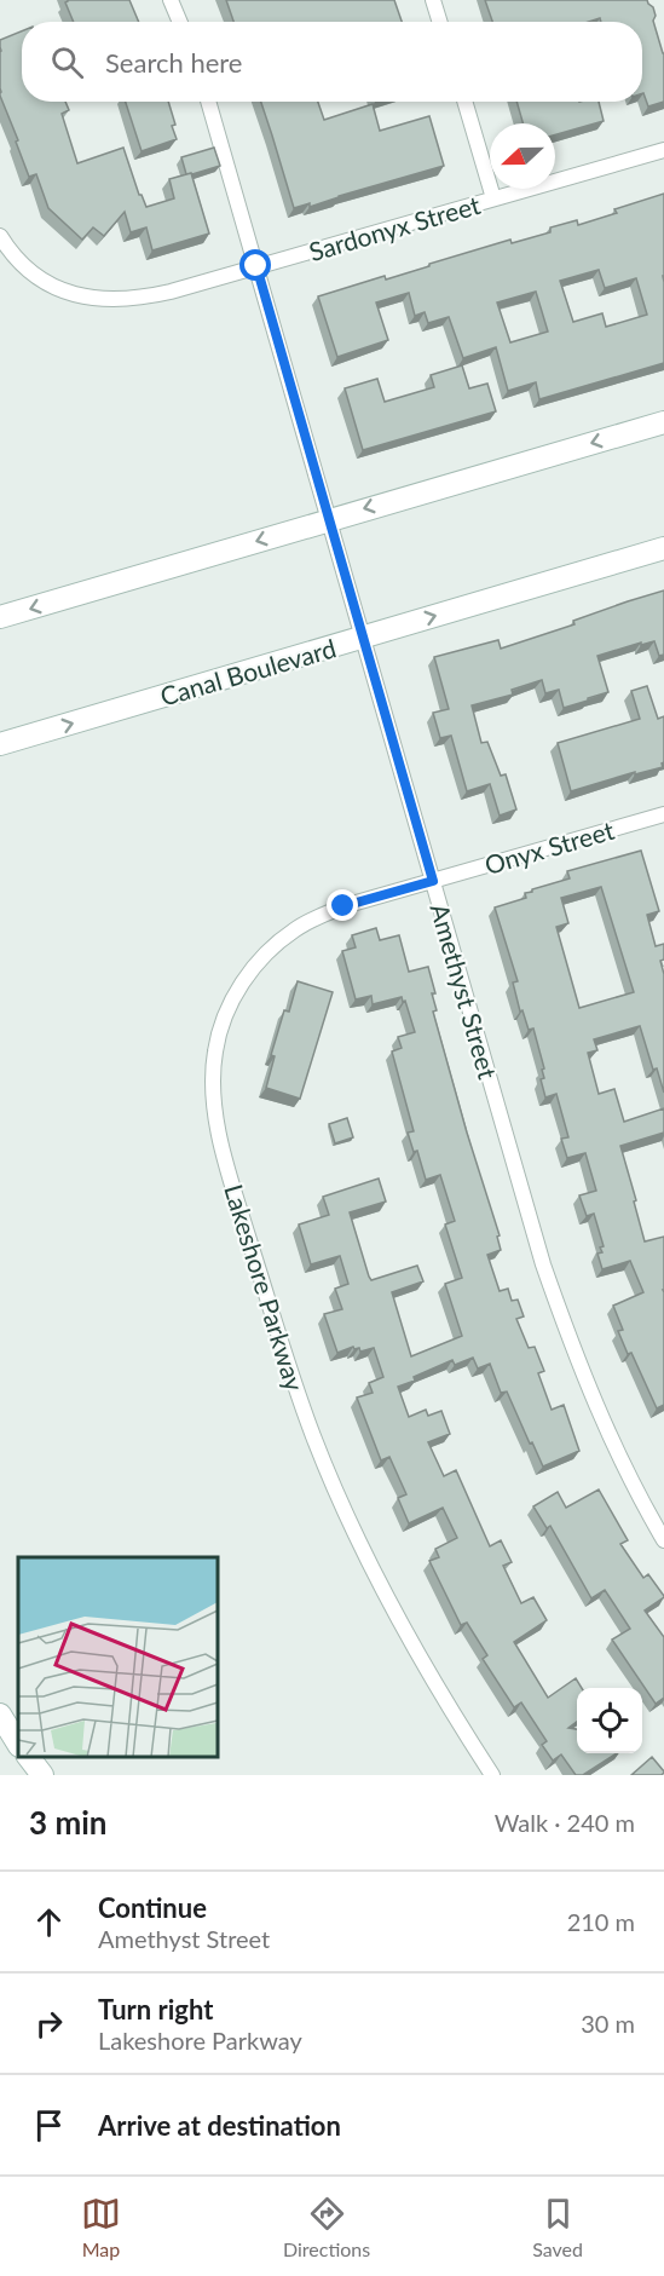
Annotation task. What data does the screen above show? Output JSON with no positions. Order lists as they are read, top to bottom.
{
  "streets": {
    "street": [
      "Sardonyx Street",
      "Canal Boulevard",
      "Onyx Street",
      "Amethyst Street",
      "Lakeshore Parkway"
    ]
  },
  "crossings": [
    ["Sardonyx Street", "Amethyst Street"],
    ["Canal Boulevard", "Amethyst Street"],
    ["Onyx Street", "Amethyst Street"],
    ["Onyx Street", "Lakeshore Parkway"],
    ["Amethyst Street", "Lakeshore Parkway"]
  ],
  "north": "left",
  "page": {
    "search": "Search here",
    "heading": ["3 min", "Walk · 240 m"],
    "list": [
      ["Continue", "Amethyst Street", "210 m"],
      ["Turn right", "Lakeshore Parkway", "30 m"],
      "Arrive at destination"
    ],
    "nav": ["Map", "Directions", "Saved"]
  }
}
